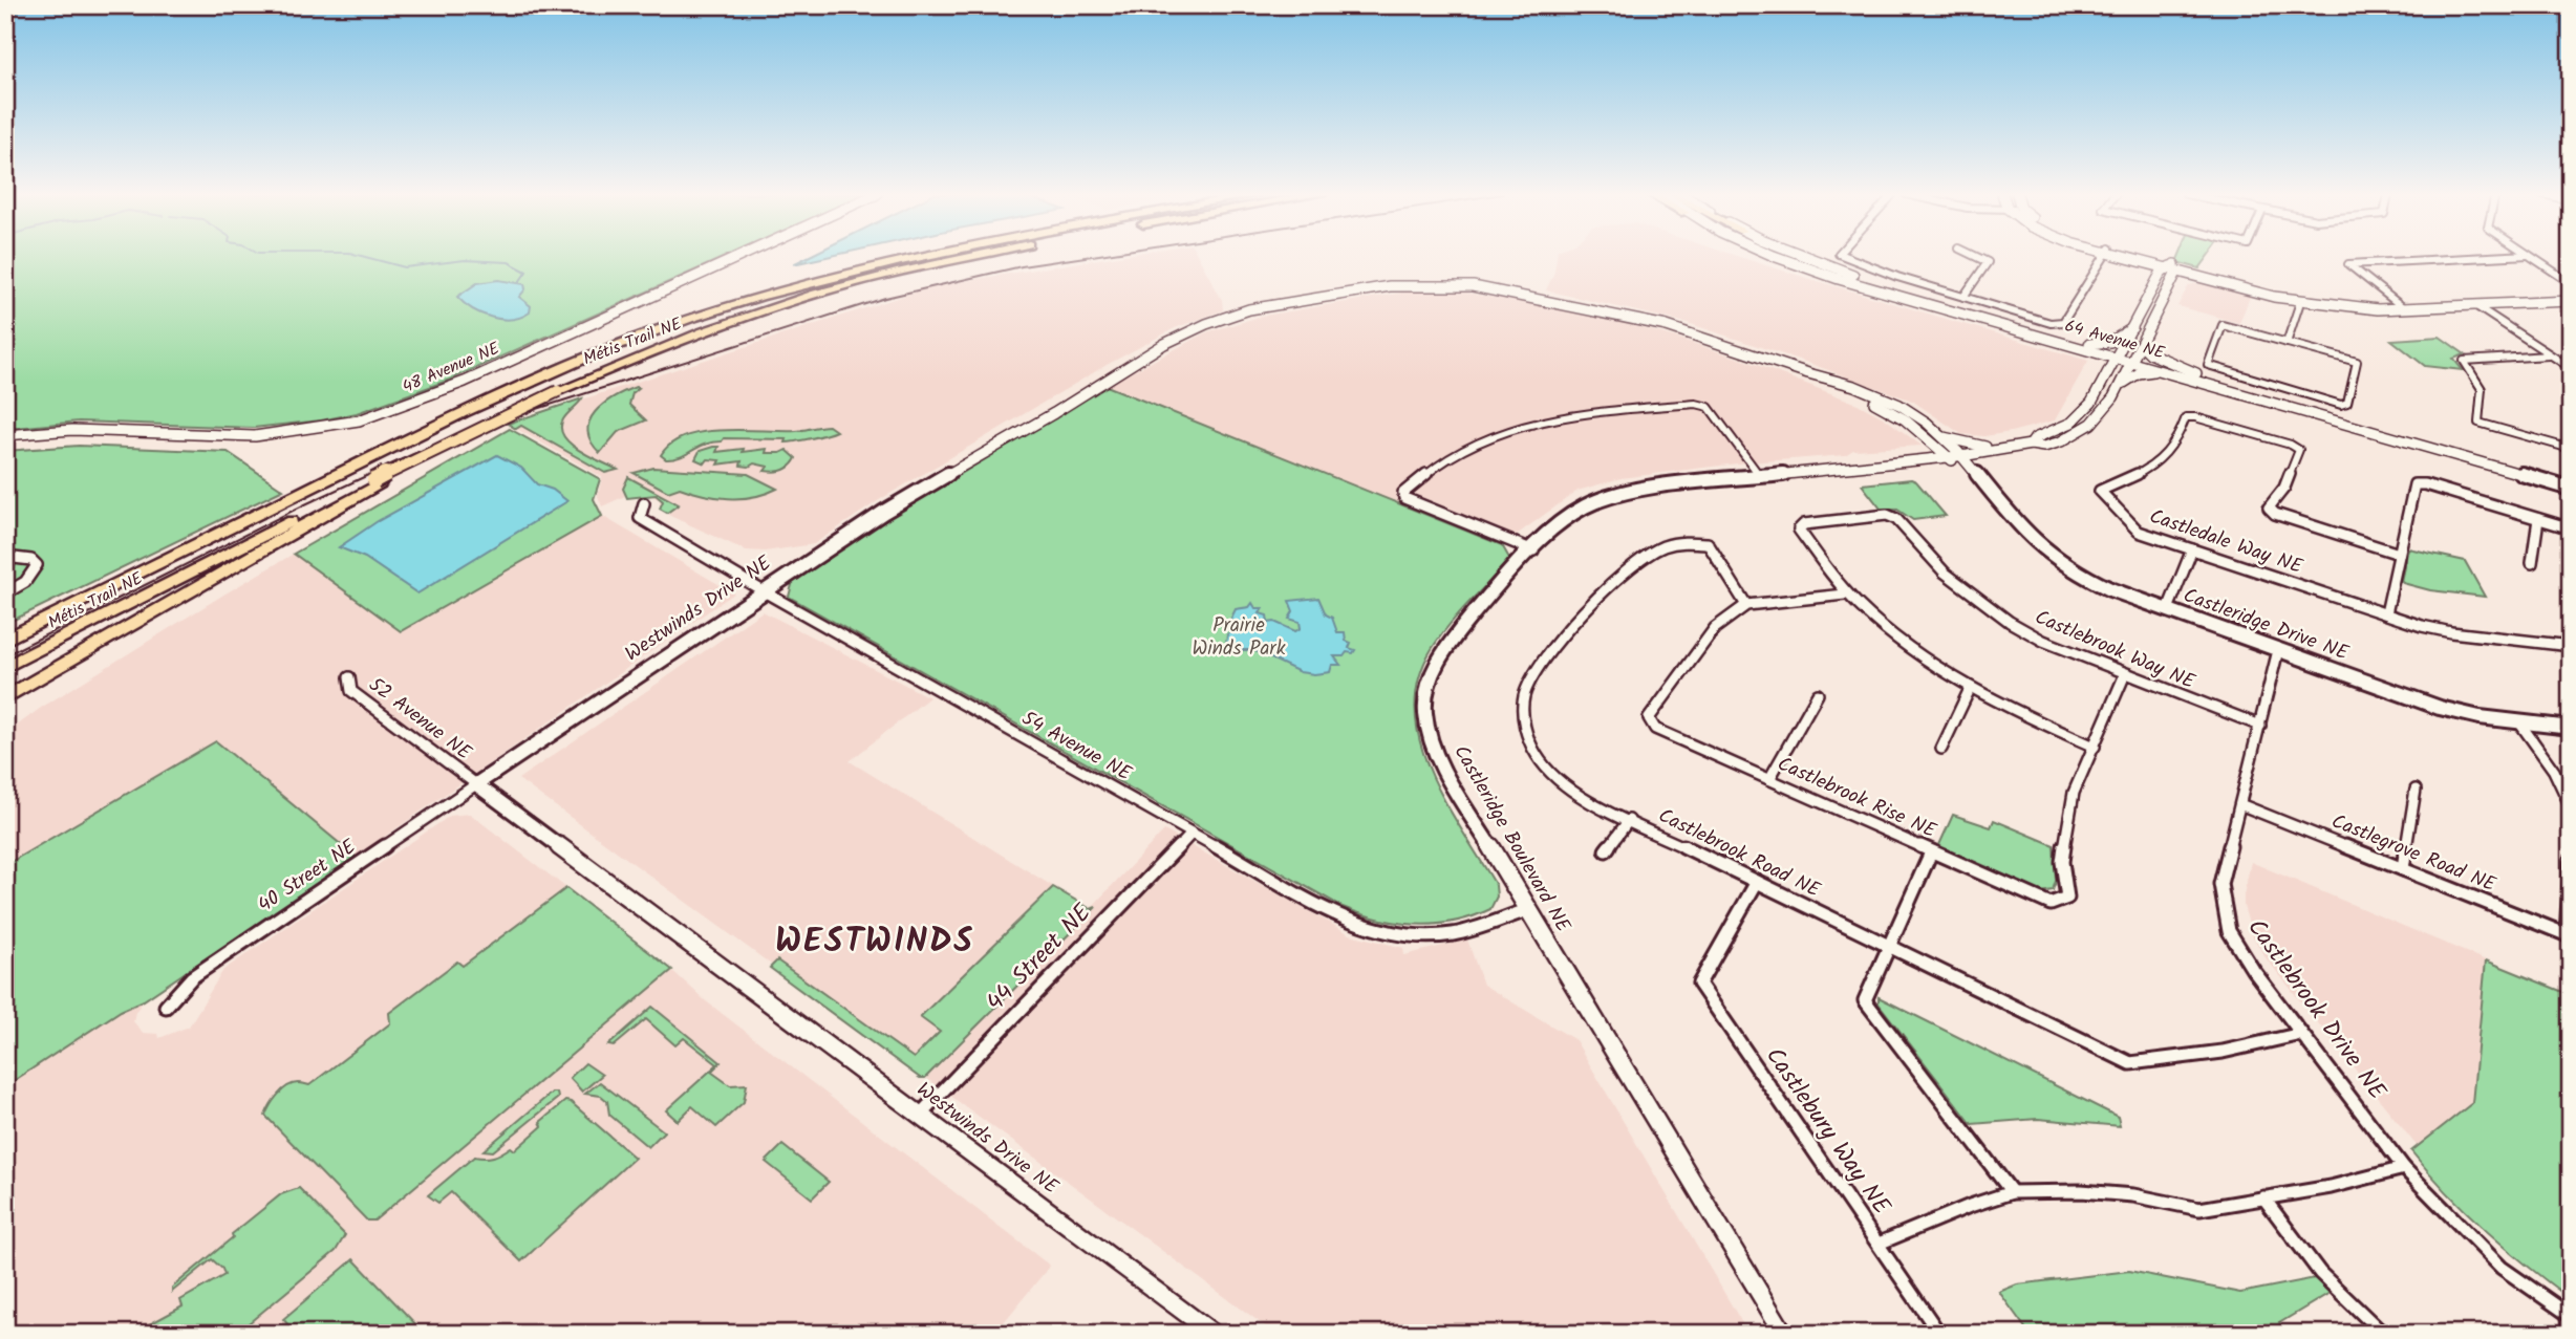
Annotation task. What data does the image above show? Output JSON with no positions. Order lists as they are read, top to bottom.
{
  "streets": {
    "main road": ["Métis Trail NE"],
    "street": [
      "64 Avenue NE",
      "48 Avenue NE",
      "Castledale Way NE",
      "Westwinds Drive NE",
      "Castleridge Drive NE",
      "Castlebrook Way NE",
      "52 Avenue NE",
      "54 Avenue NE",
      "Castlebrook Rise NE",
      "Castleridge Boulevard NE",
      "Castlebrook Road NE",
      "Castlegrove Road NE",
      "40 Street NE",
      "44 Street NE",
      "Castlebrook Drive NE",
      "Castlebury Way NE"
    ]
  },
  "crossings": [
    ["64 Avenue NE", "Castleridge Boulevard NE"],
    ["Westwinds Drive NE", "Castleridge Drive NE"],
    ["Westwinds Drive NE", "52 Avenue NE"],
    ["Westwinds Drive NE", "54 Avenue NE"],
    ["Westwinds Drive NE", "Castleridge Boulevard NE"],
    ["Westwinds Drive NE", "40 Street NE"],
    ["Westwinds Drive NE", "44 Street NE"],
    ["Castleridge Drive NE", "Castleridge Boulevard NE"],
    ["Castleridge Drive NE", "Castlebrook Drive NE"],
    ["Castlebrook Way NE", "Castlebrook Rise NE"],
    ["Castlebrook Way NE", "Castlebrook Drive NE"],
    ["52 Avenue NE", "40 Street NE"],
    ["54 Avenue NE", "Castleridge Boulevard NE"],
    ["54 Avenue NE", "44 Street NE"],
    ["Castlebrook Rise NE", "Castlebrook Road NE"],
    ["Castlebrook Road NE", "Castlebrook Drive NE"],
    ["Castlebrook Road NE", "Castlebury Way NE"],
    ["Castlegrove Road NE", "Castlebrook Drive NE"],
    ["Castlebrook Drive NE", "Castlebury Way NE"]
  ],
  "districts": ["WESTWINDS"],
  "parks": ["Prairie Winds Park"]
}
